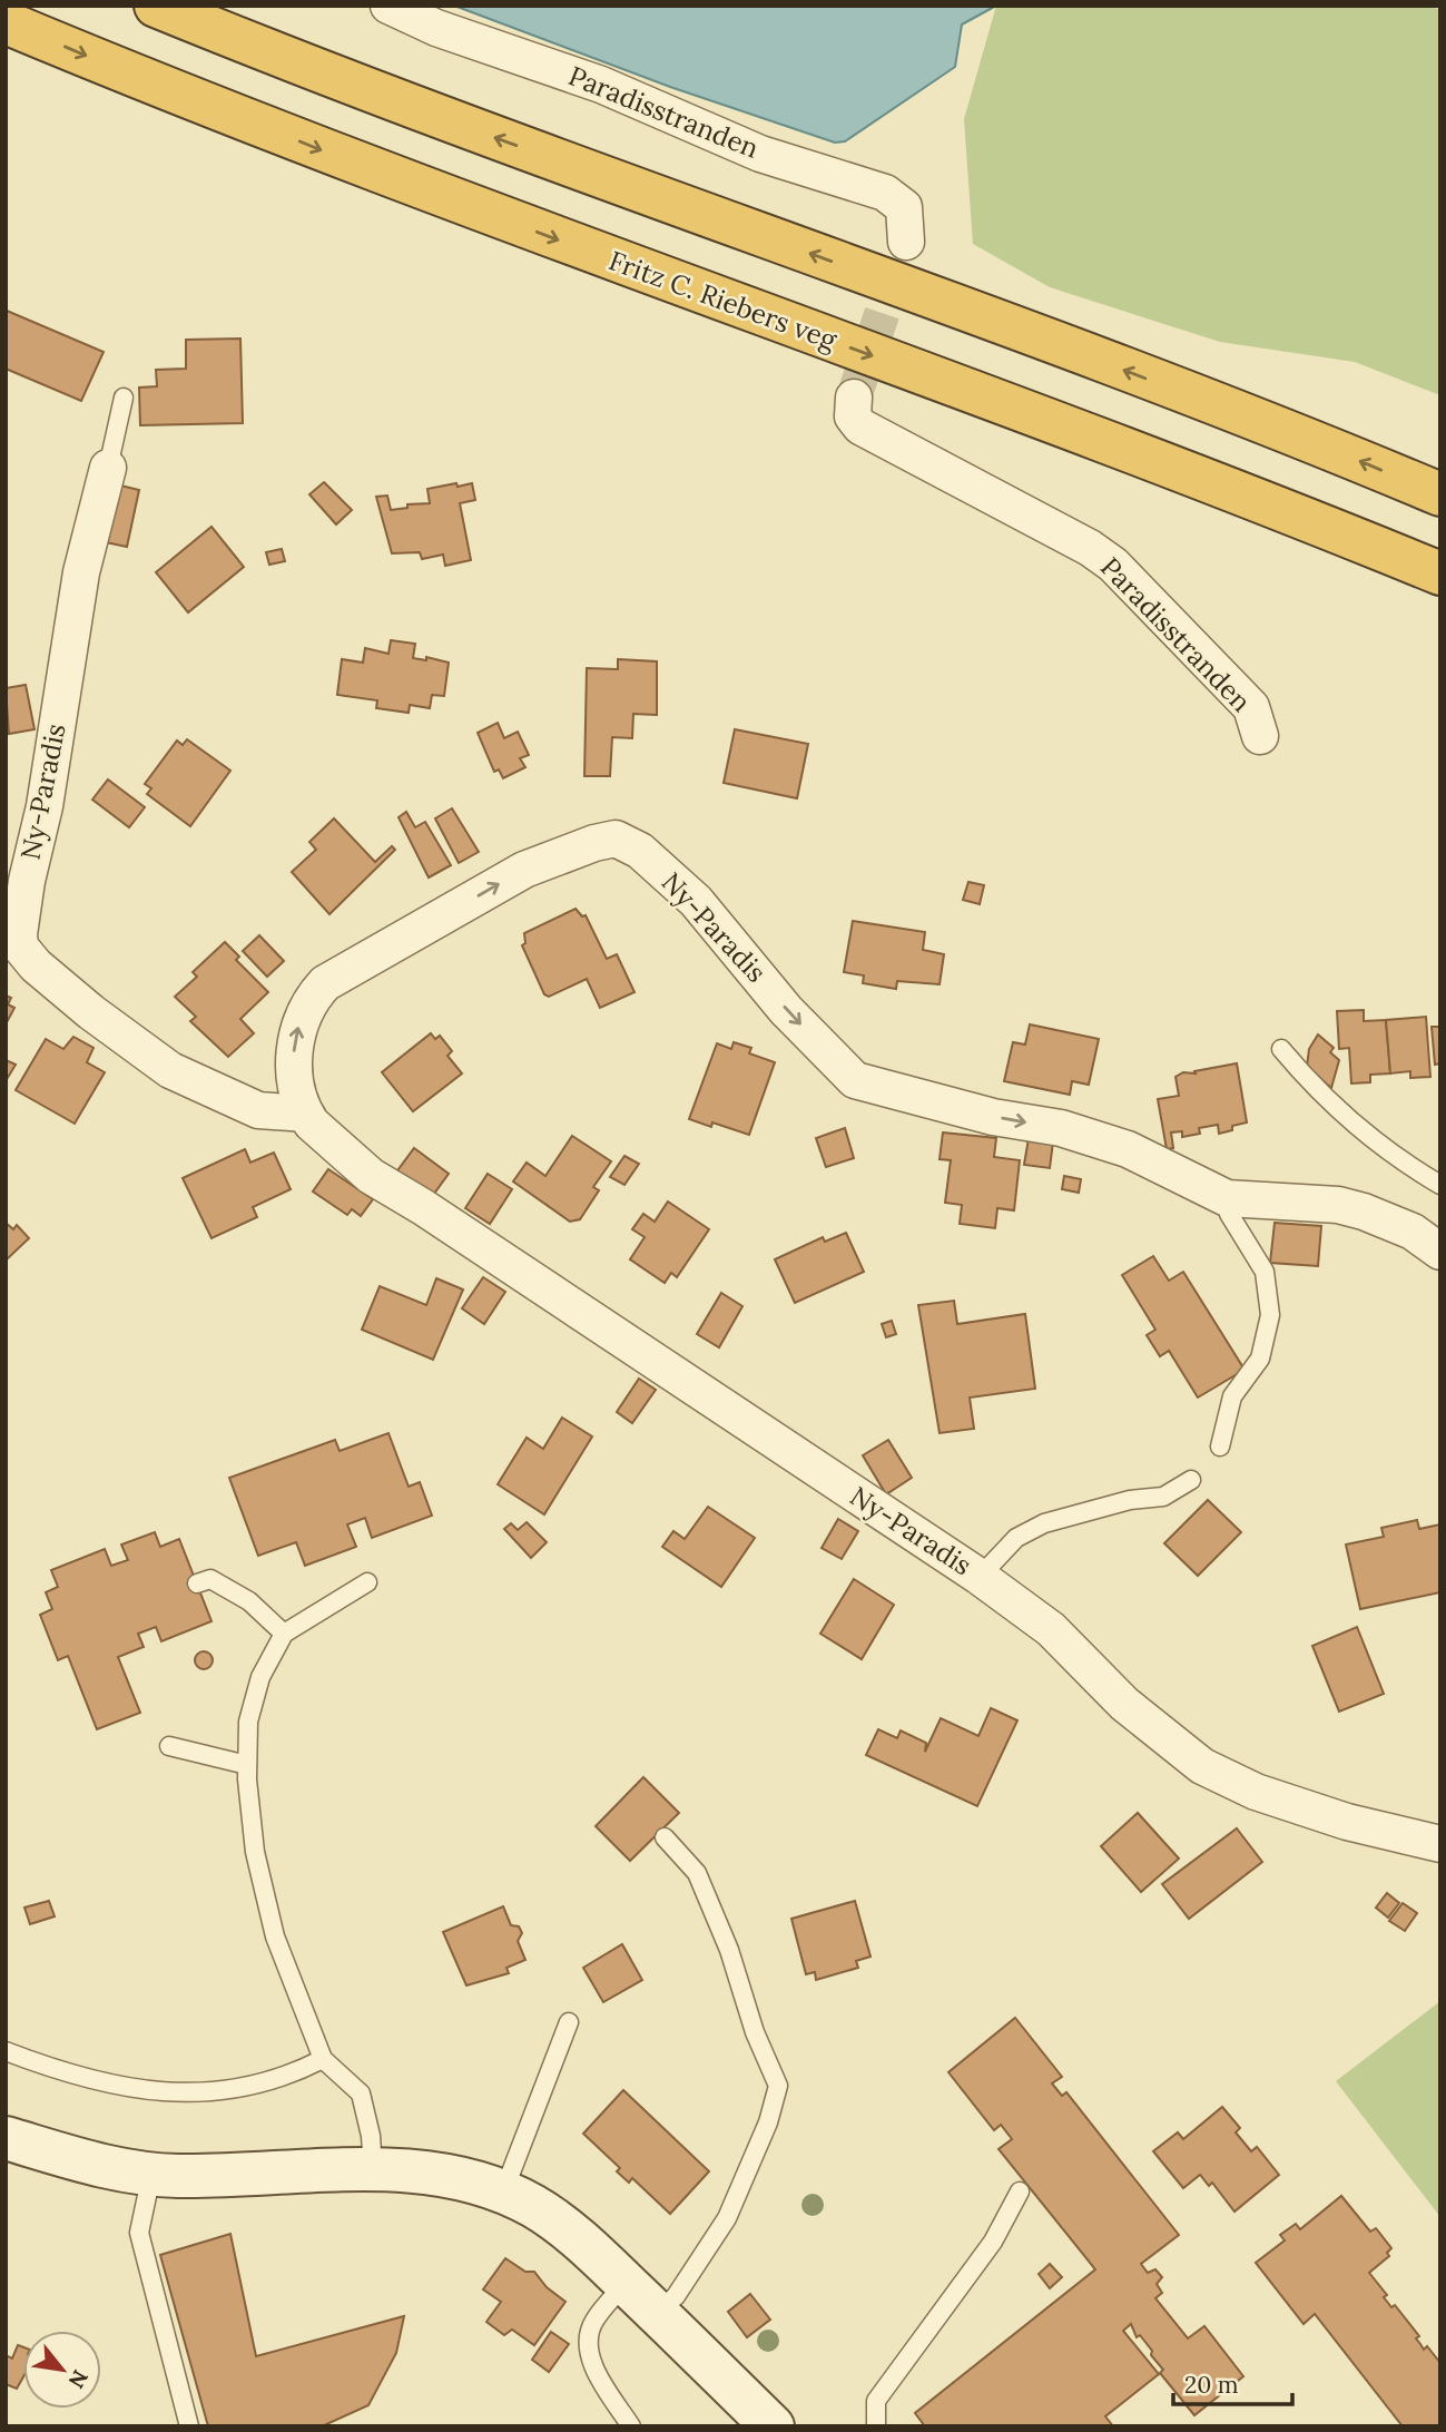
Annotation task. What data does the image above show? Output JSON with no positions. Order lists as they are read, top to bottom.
{
  "streets": {
    "highway": ["Fritz C. Riebers veg"],
    "street": ["Paradisstranden", "Ny-Paradis"]
  },
  "scale_bar": "20 m",
  "north": "bottom right"
}
